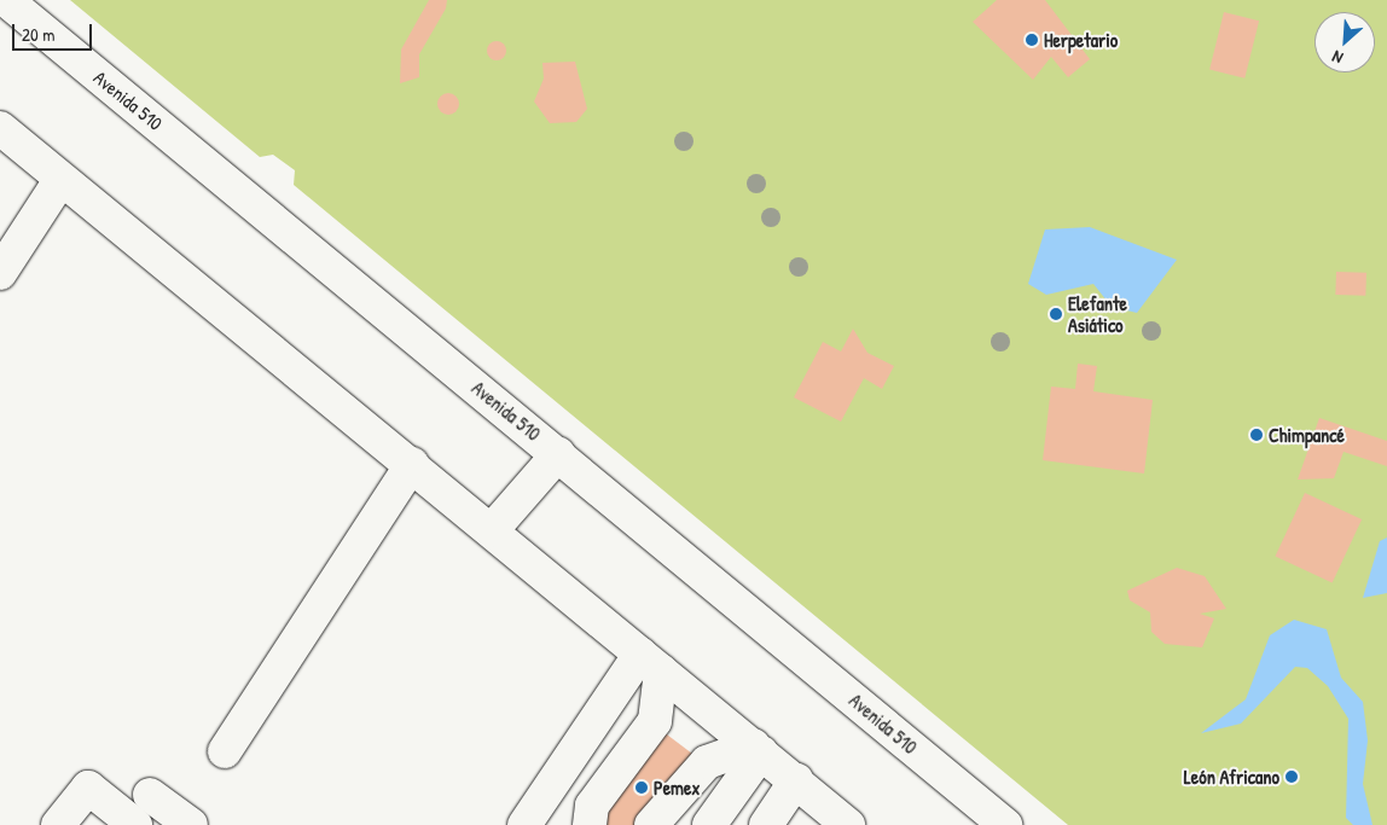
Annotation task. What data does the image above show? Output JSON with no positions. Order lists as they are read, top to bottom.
{
  "streets": {
    "main road": ["Avenida 510"]
  },
  "places": [
    "Herpetario",
    "Elefante Asiático",
    "Chimpancé",
    "León Africano",
    "Pemex"
  ],
  "scale_bar": "20 m",
  "north": "bottom left"
}
